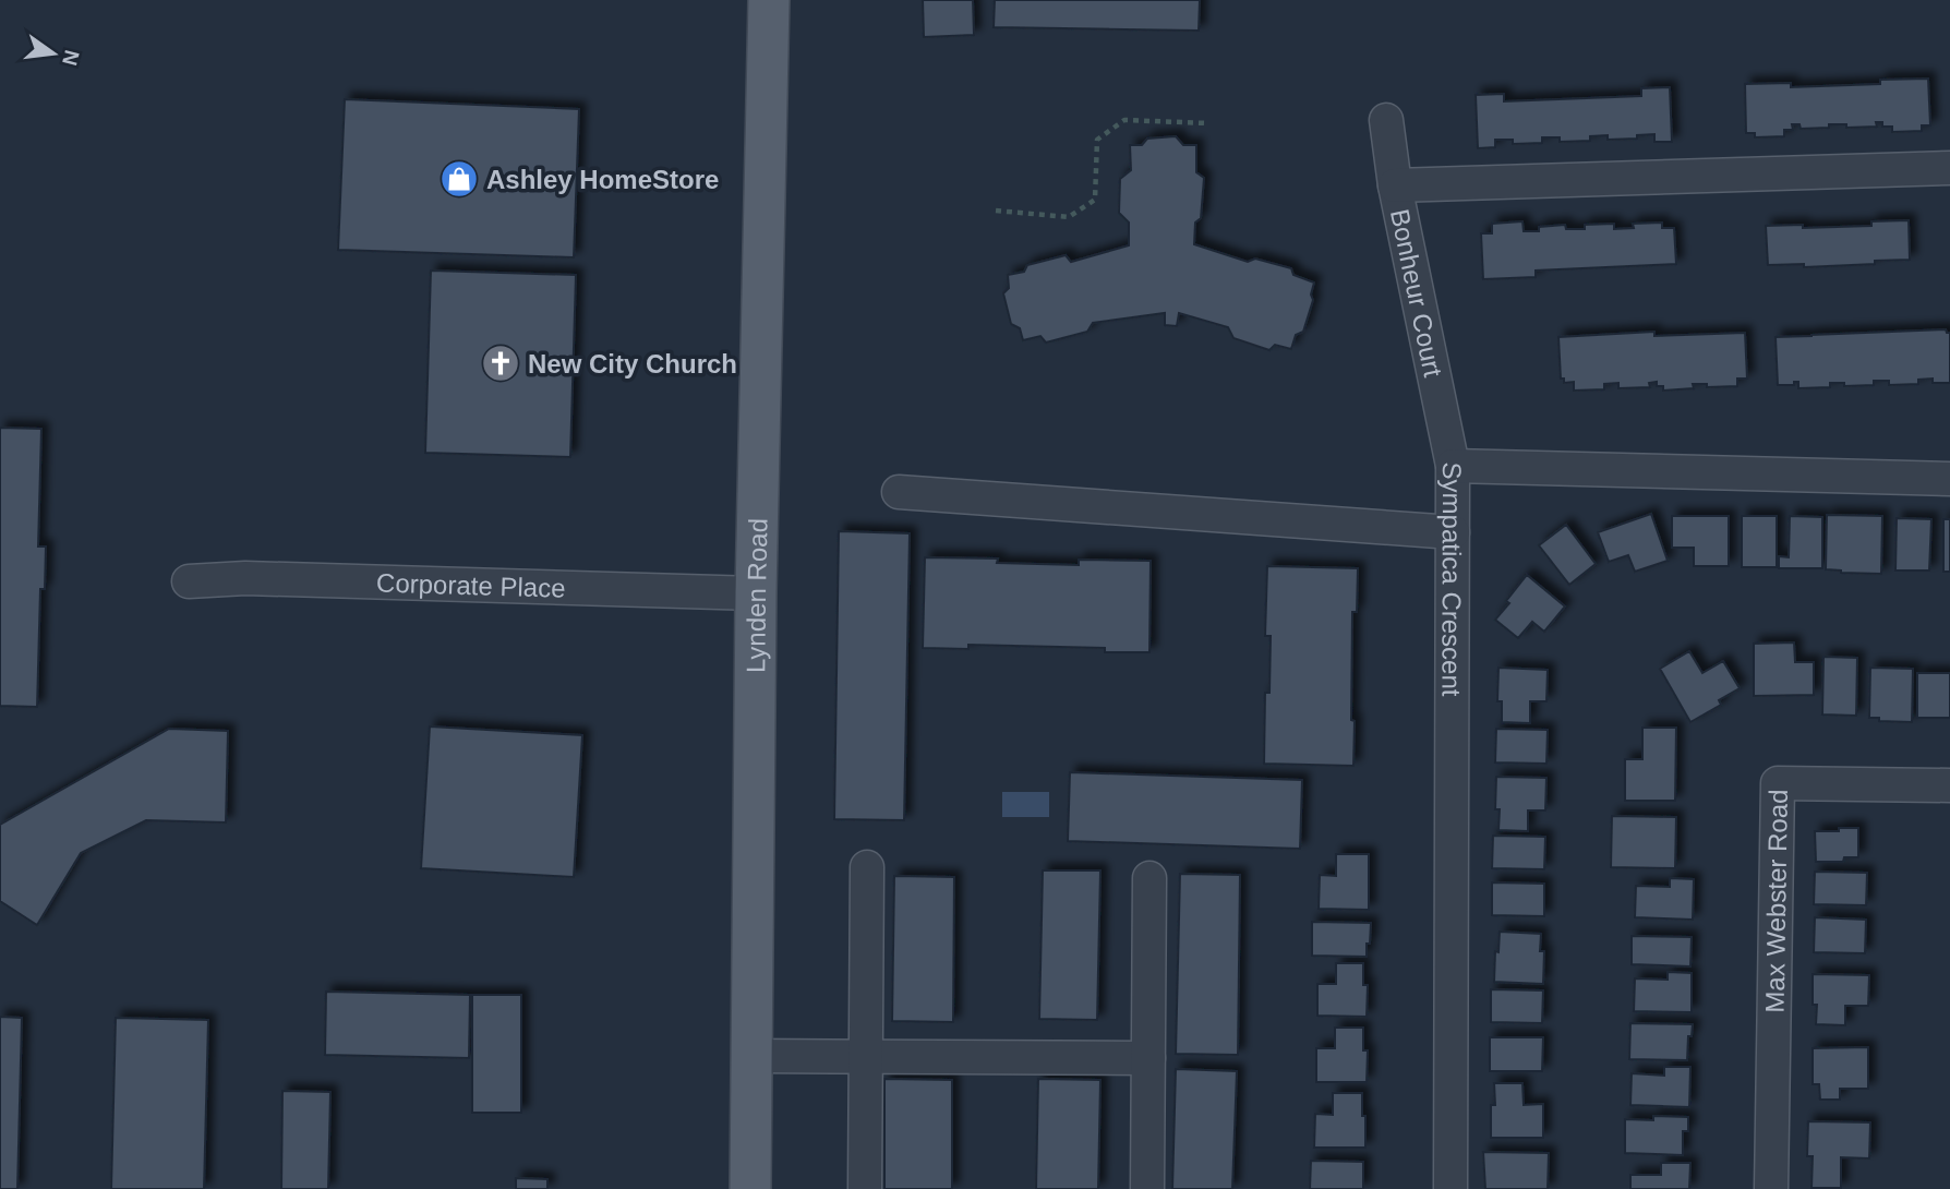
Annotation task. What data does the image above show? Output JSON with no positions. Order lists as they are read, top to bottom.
{
  "streets": {
    "main road": ["Lynden Road"],
    "street": [
      "Bonheur Court",
      "Corporate Place",
      "Sympatica Crescent",
      "Max Webster Road"
    ]
  },
  "crossings": [
    ["Bonheur Court", "Sympatica Crescent"],
    ["Corporate Place", "Lynden Road"]
  ],
  "places": {
    "shop": ["Ashley HomeStore"],
    "church": ["New City Church"]
  },
  "north": "right"
}
